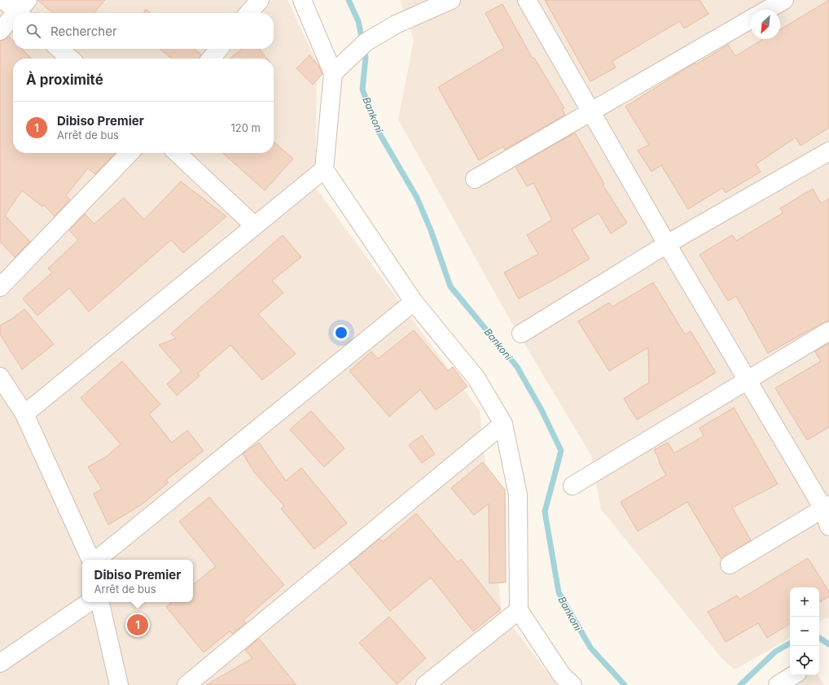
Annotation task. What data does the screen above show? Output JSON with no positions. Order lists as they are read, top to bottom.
{
  "water": ["Bankoni"],
  "north": "bottom left",
  "page": {
    "search": "Rechercher",
    "heading": "À proximité",
    "list": [
      {
        "mark": "1",
        "name": "Dibiso Premier",
        "note": "Arrêt de bus",
        "value": "120 m"
      }
    ],
    "popup": ["Dibiso Premier", "Arrêt de bus"],
    "map_buttons": ["+", "−"],
    "pins": "1"
  }
}
